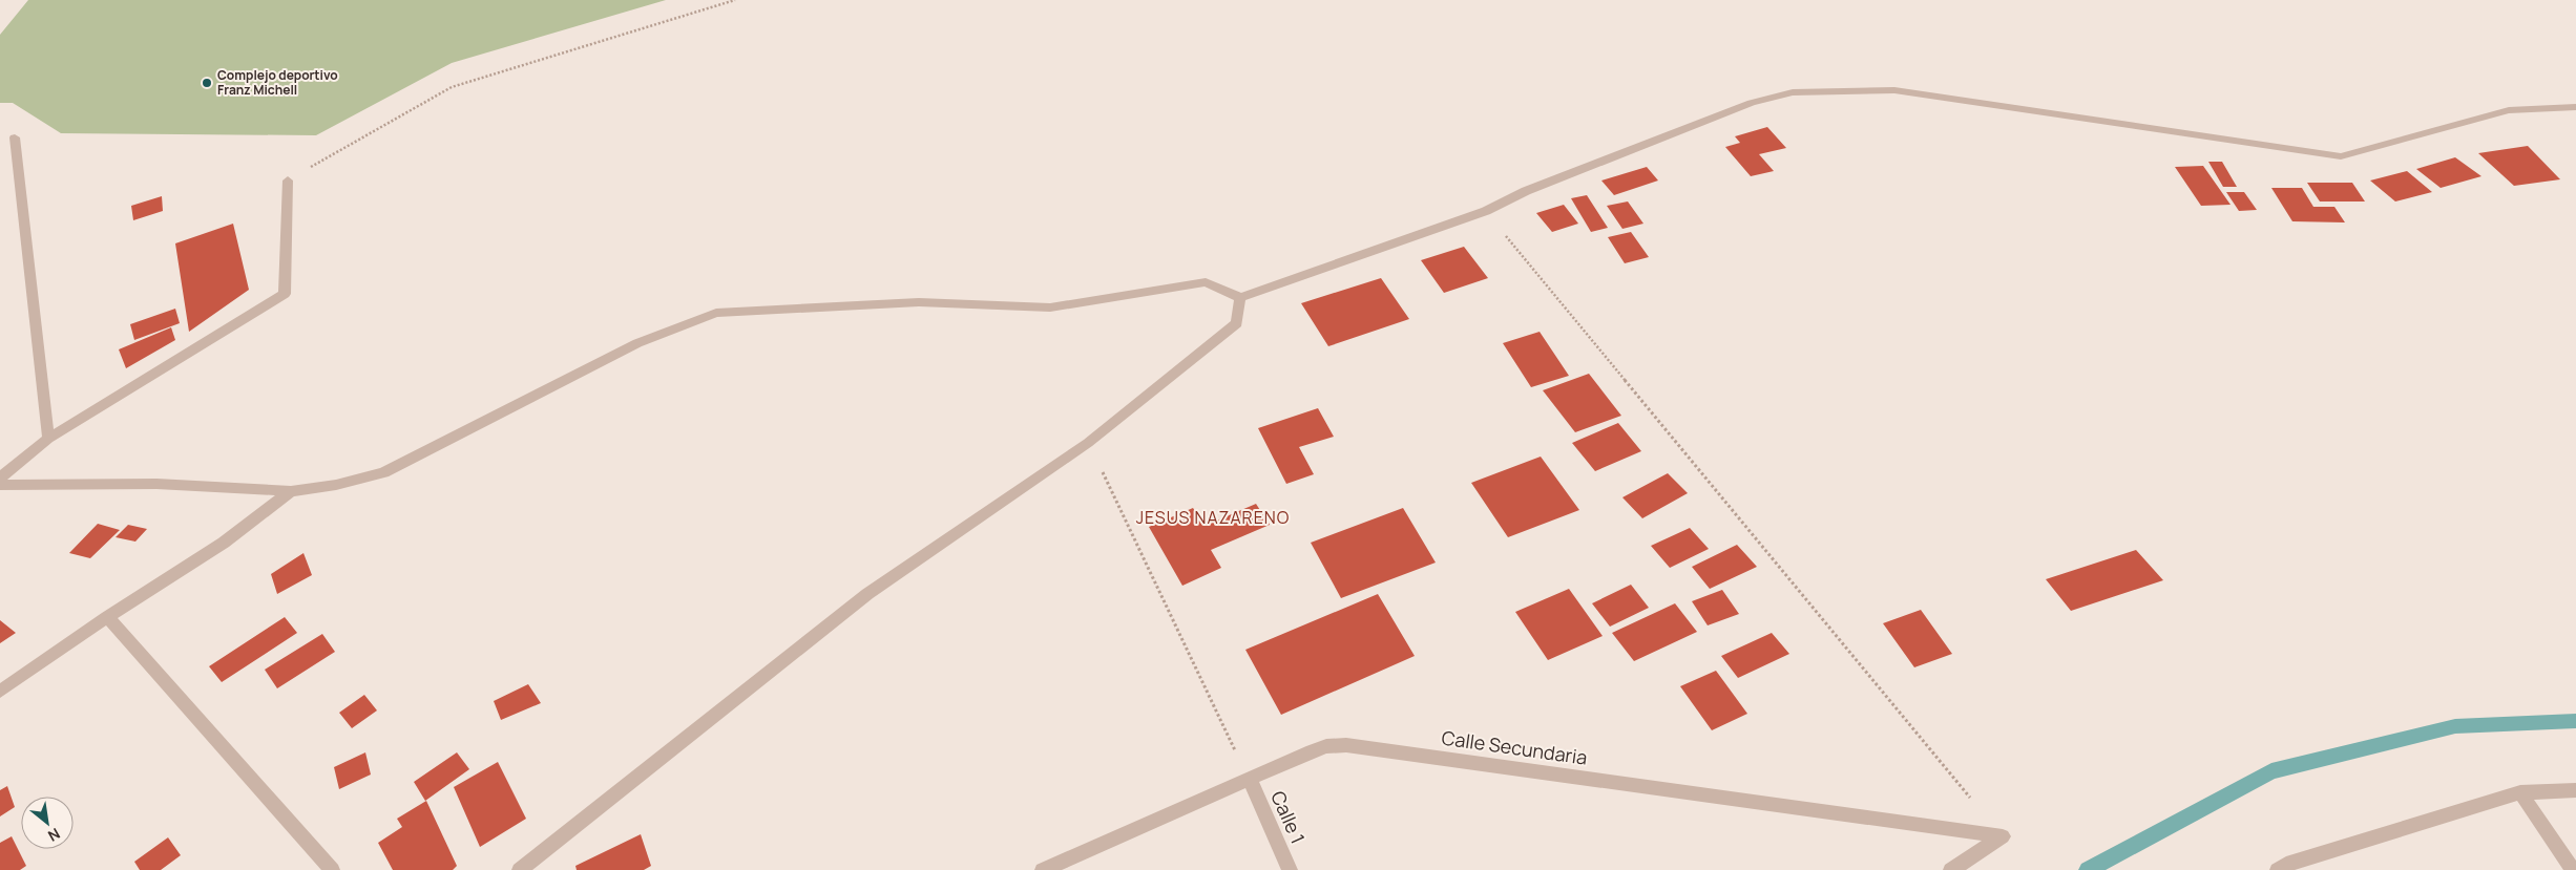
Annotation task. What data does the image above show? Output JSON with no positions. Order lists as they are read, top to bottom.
{
  "streets": {
    "street": ["Calle Secundaria", "Calle 1"]
  },
  "crossings": [
    ["Calle Secundaria", "Calle 1"]
  ],
  "districts": ["JESUS NAZARENO"],
  "places": ["Complejo deportivo Franz Michell"],
  "north": "bottom right"
}
